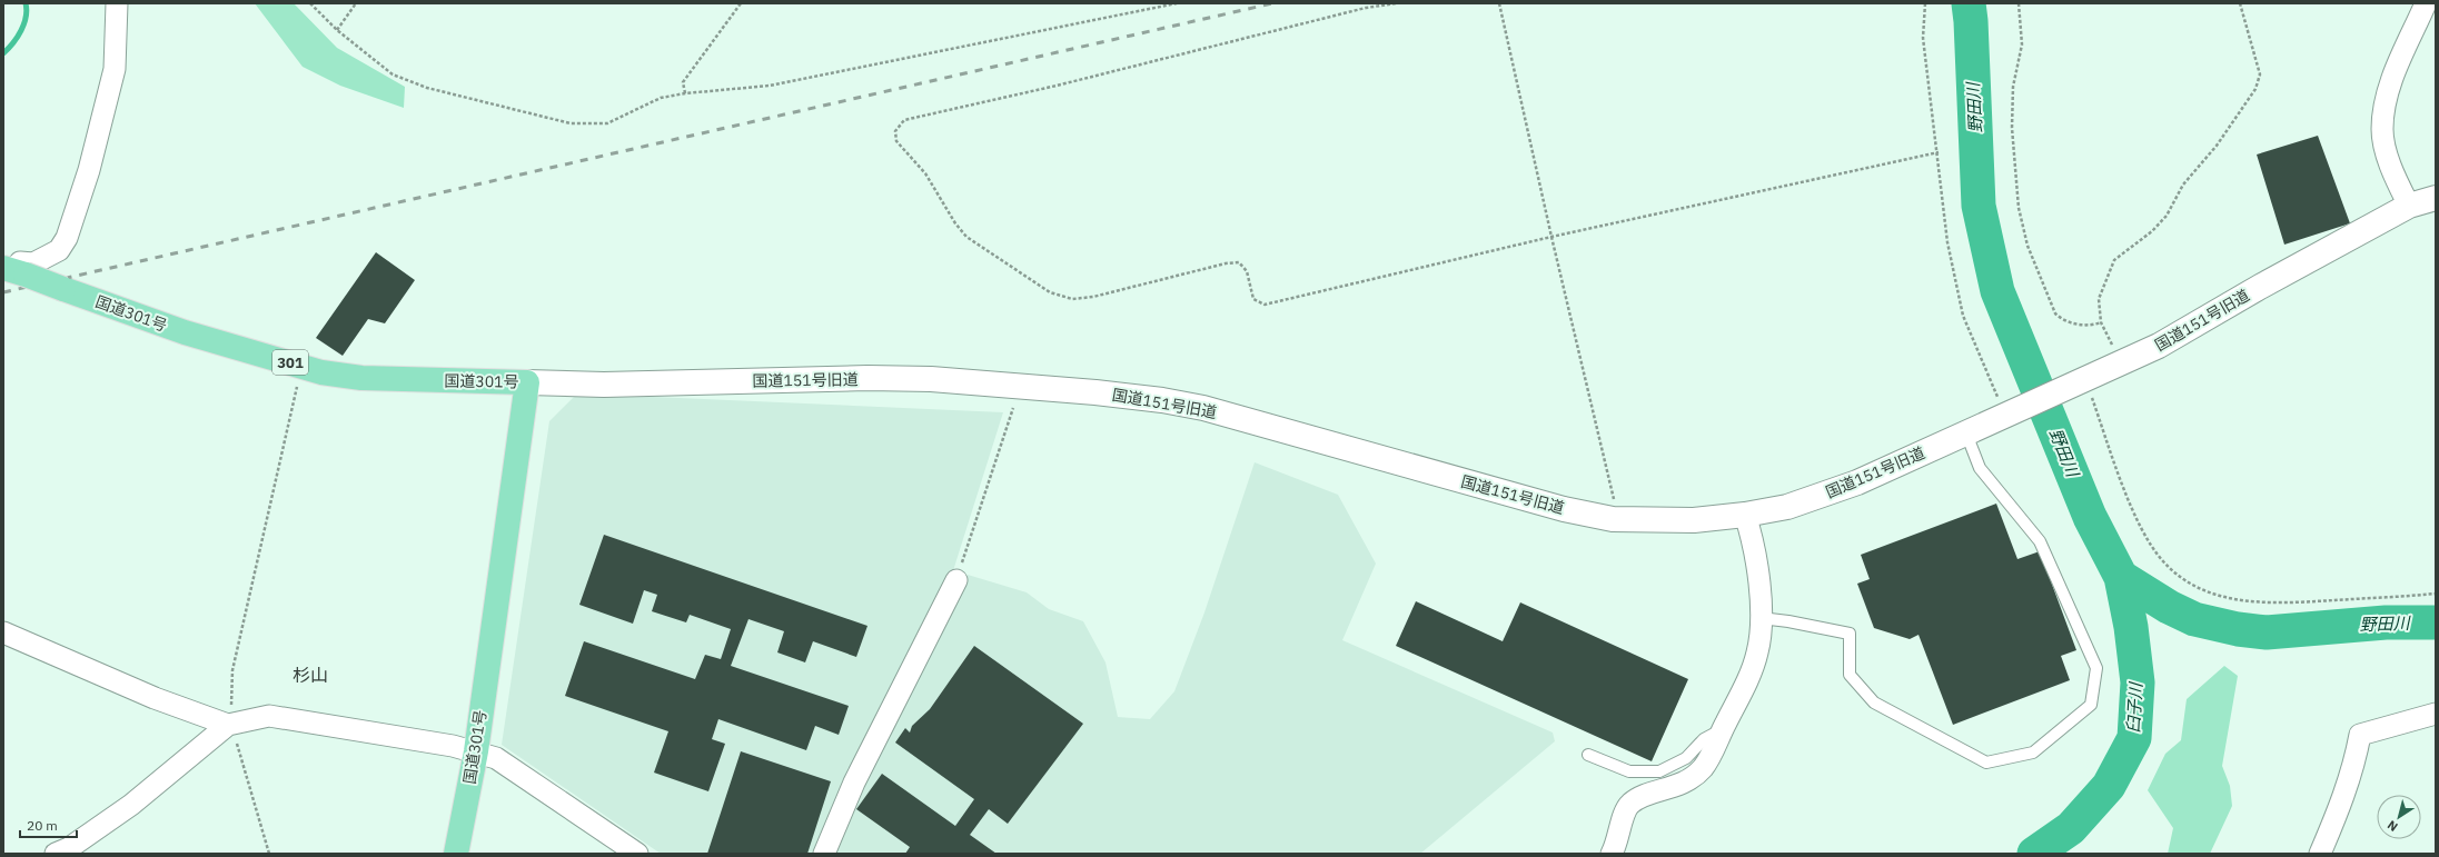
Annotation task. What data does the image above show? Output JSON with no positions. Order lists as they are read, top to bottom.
{
  "streets": {
    "highway": ["国道301号", "301"],
    "street": ["国道151号旧道"]
  },
  "crossings": [
    ["国道301号", "国道151号旧道"]
  ],
  "districts": ["杉山"],
  "water": ["野田川", "臼子川"],
  "scale_bar": "20 m",
  "north": "bottom left"
}
